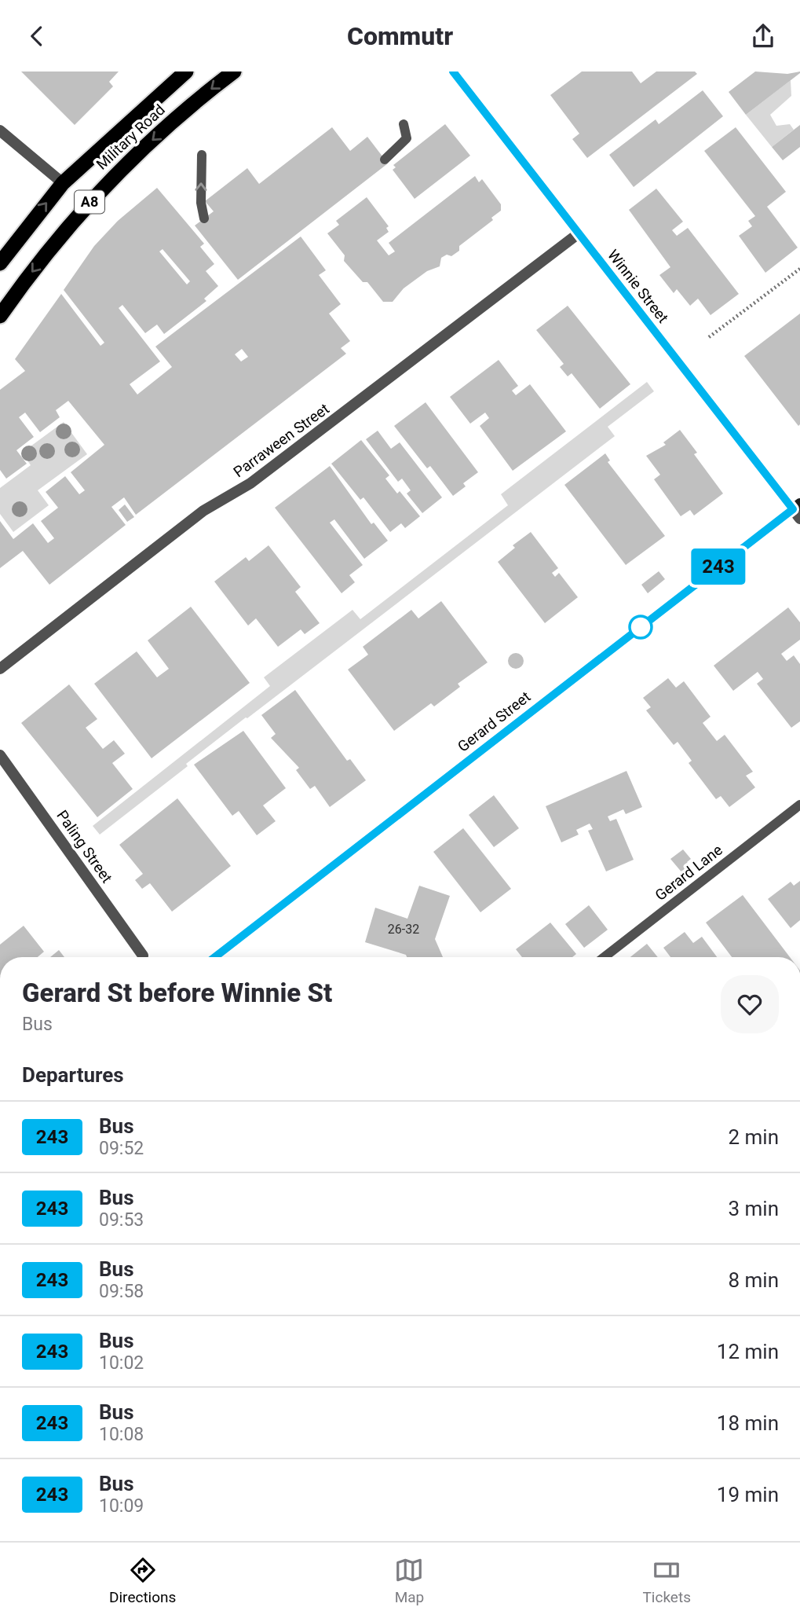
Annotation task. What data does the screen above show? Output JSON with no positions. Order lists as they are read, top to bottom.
{
  "streets": {
    "highway": ["Military Road", "A8"],
    "main road": ["Gerard Street"],
    "street": ["Winnie Street", "Parraween Street", "Paling Street"],
    "lane": ["Gerard Lane"]
  },
  "crossings": [
    ["Winnie Street", "Parraween Street"],
    ["Winnie Street", "Gerard Street"]
  ],
  "lines": ["bus line 243"],
  "house_numbers": ["26-32"],
  "page": {
    "header": "Commutr",
    "on_map": "243",
    "heading": [
      ["Gerard St before Winnie St", "Bus"],
      "Departures"
    ],
    "list": [
      {
        "mark": "243",
        "name": "Bus",
        "note": "09:52",
        "value": "2 min"
      },
      {
        "mark": "243",
        "name": "Bus",
        "note": "09:53",
        "value": "3 min"
      },
      {
        "mark": "243",
        "name": "Bus",
        "note": "09:58",
        "value": "8 min"
      },
      {
        "mark": "243",
        "name": "Bus",
        "note": "10:02",
        "value": "12 min"
      },
      {
        "mark": "243",
        "name": "Bus",
        "note": "10:08",
        "value": "18 min"
      },
      {
        "mark": "243",
        "name": "Bus",
        "note": "10:09",
        "value": "19 min"
      }
    ],
    "tabs": ["Directions", "Map", "Tickets"]
  }
}
